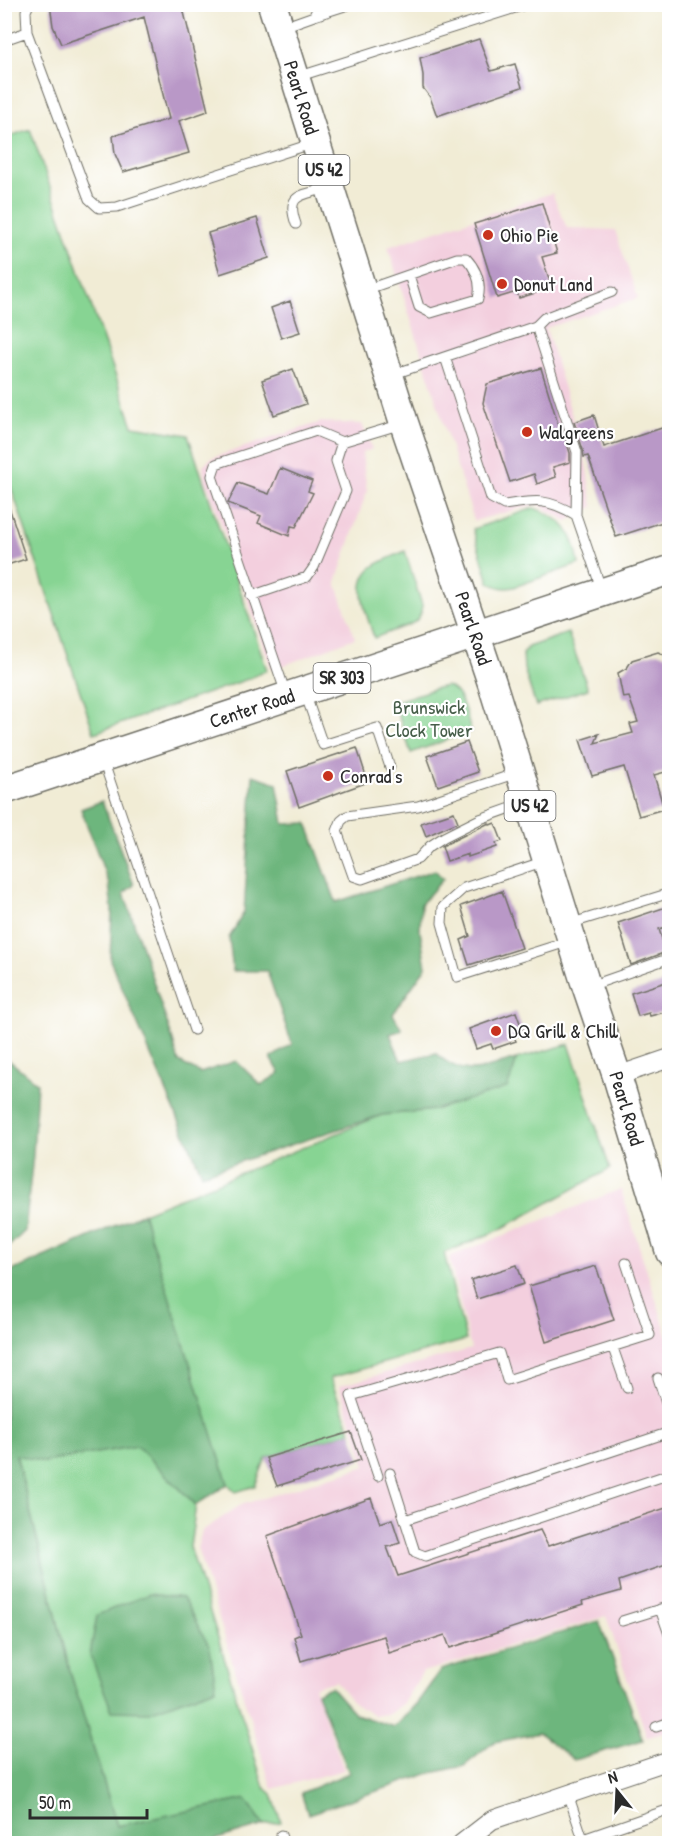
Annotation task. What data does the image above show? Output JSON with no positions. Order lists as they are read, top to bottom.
{
  "streets": {
    "main road": [
      "Pearl Road",
      "US 42",
      "SR 303",
      "Center Road"
    ]
  },
  "crossings": [
    ["Pearl Road", "Center Road"]
  ],
  "parks": ["Brunswick Clock Tower"],
  "places": [
    "Ohio Pie",
    "Donut Land",
    "Walgreens",
    "Conrad's",
    "DQ Grill & Chill"
  ],
  "scale_bar": "50 m",
  "north": "top"
}
